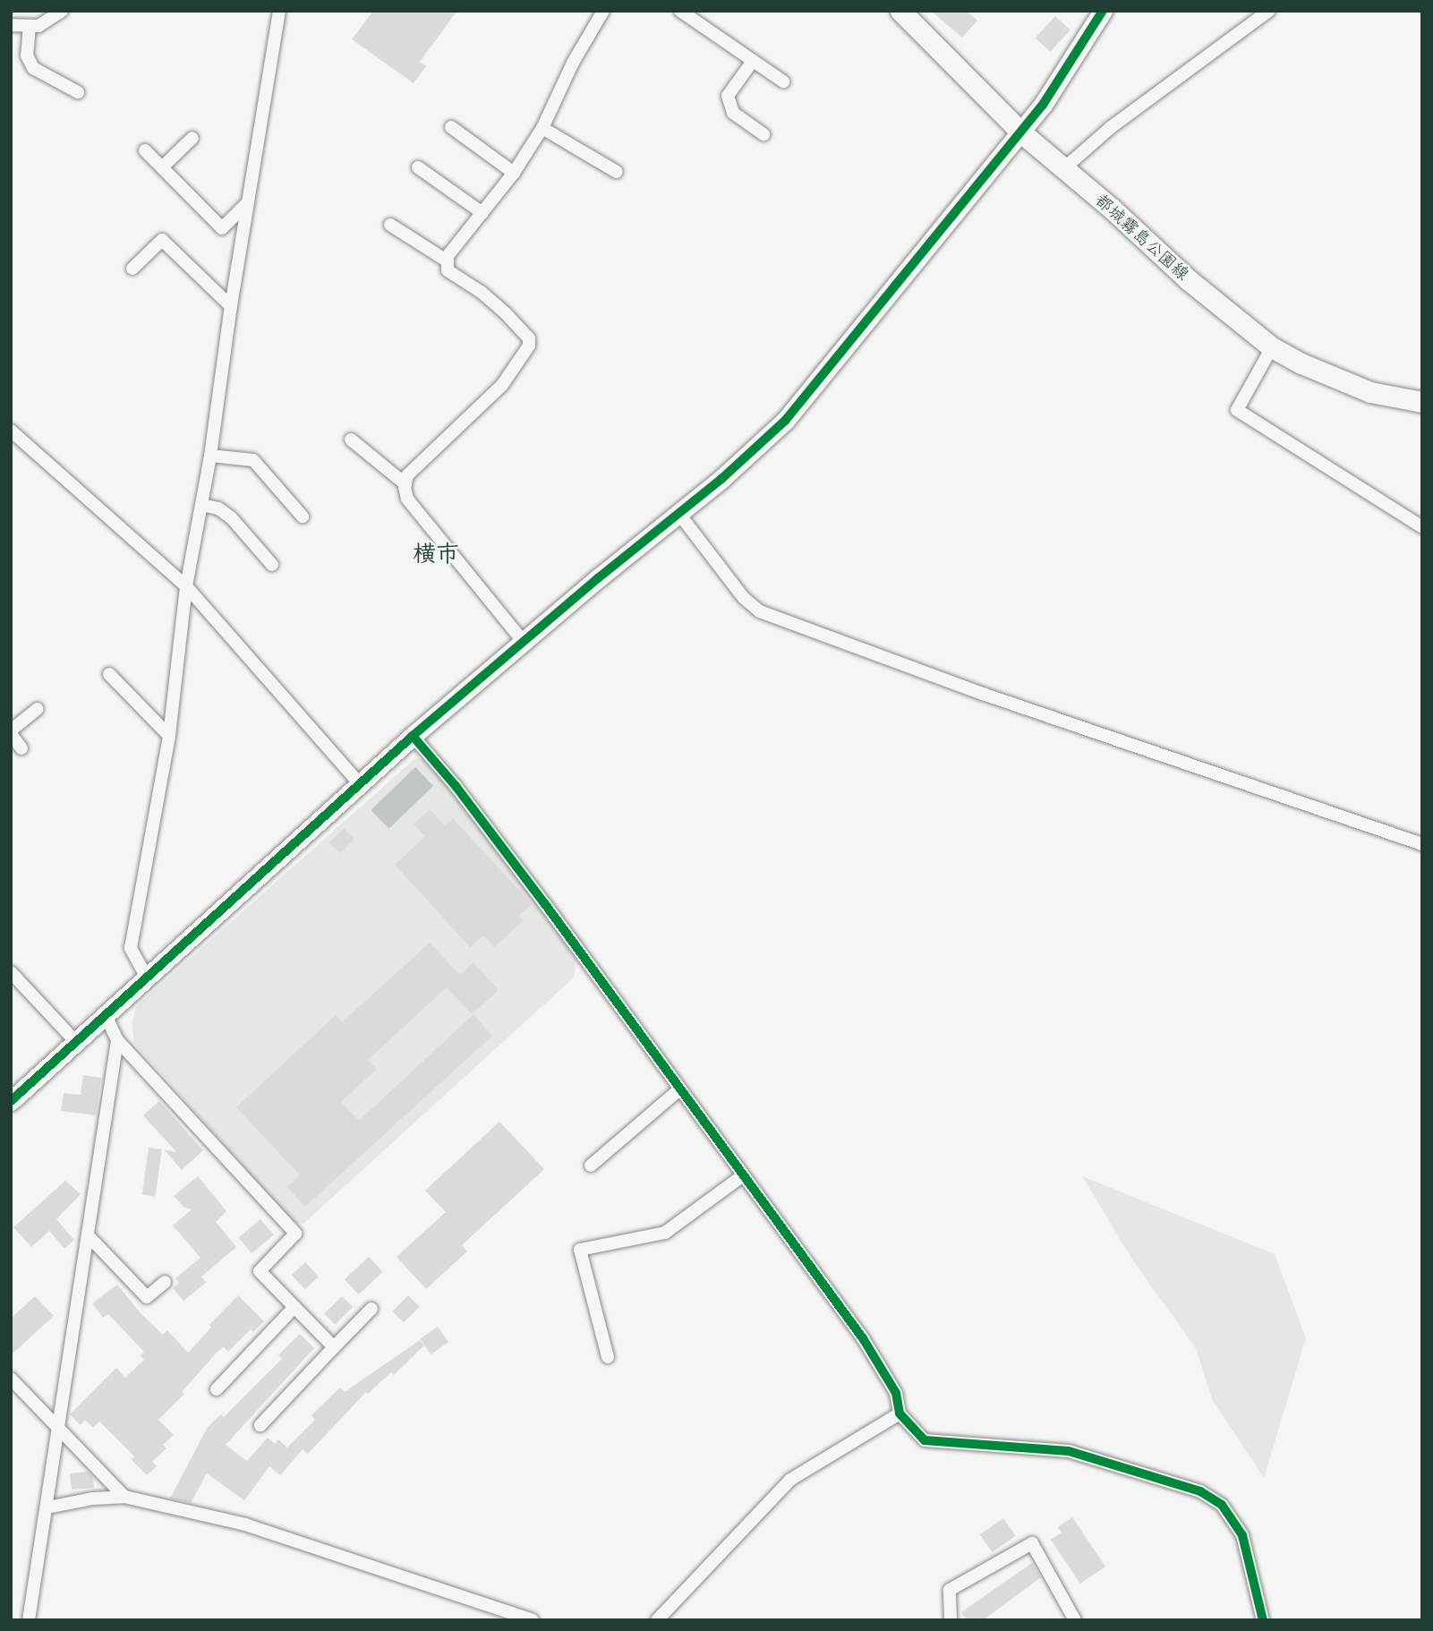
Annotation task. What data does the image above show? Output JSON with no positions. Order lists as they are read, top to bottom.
{
  "streets": {
    "main road": ["都城霧島公園線"]
  },
  "districts": ["横市"]
}
